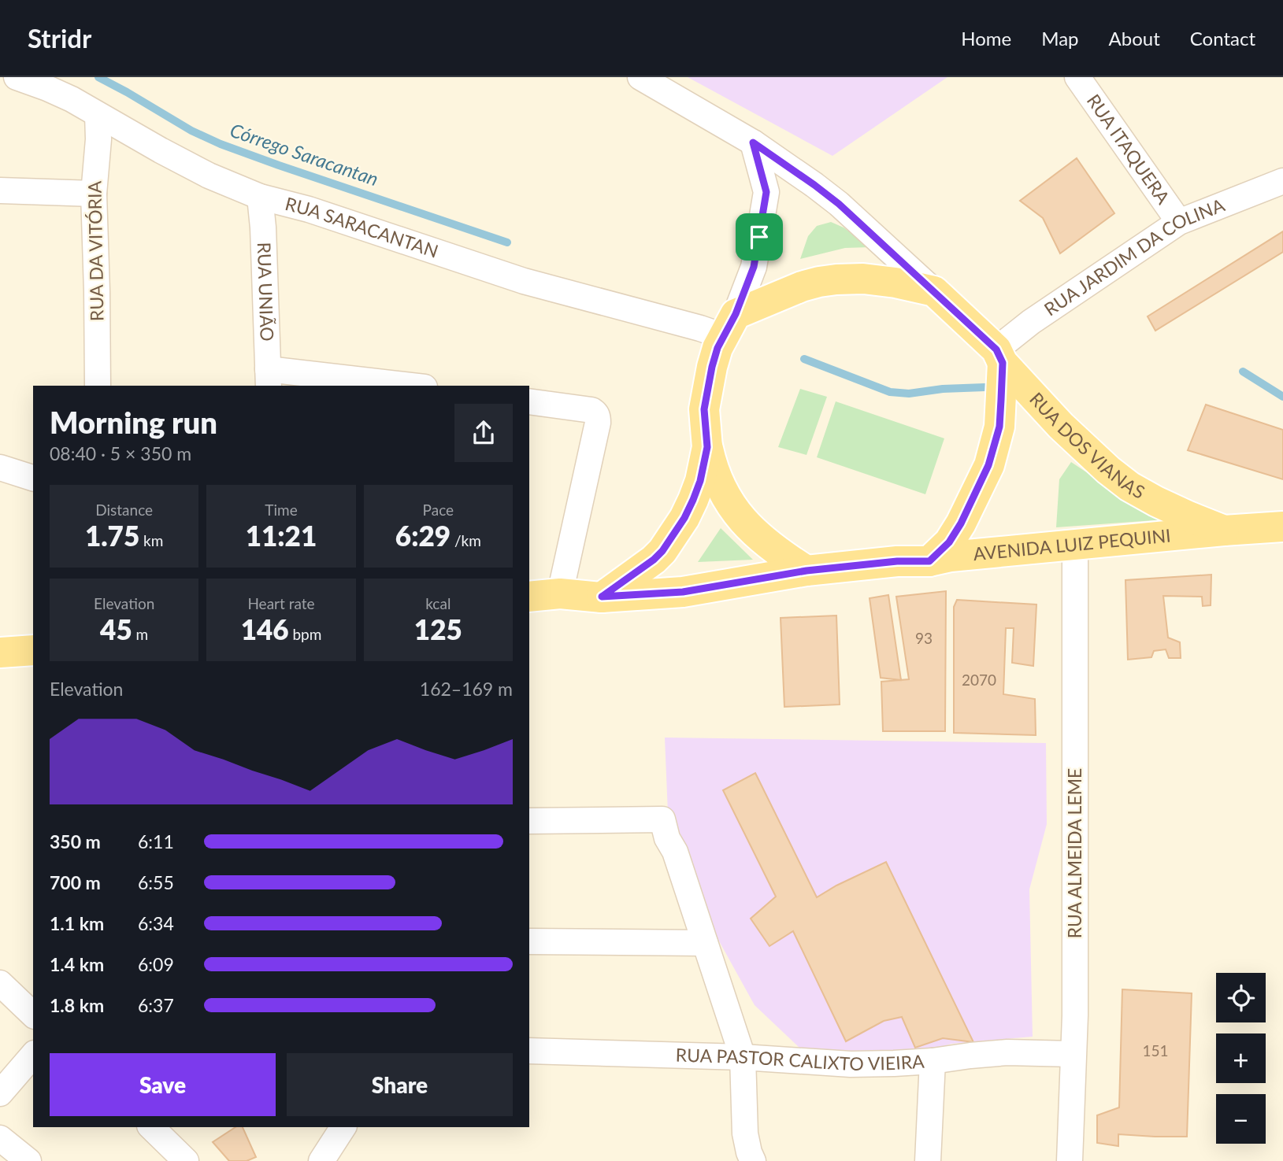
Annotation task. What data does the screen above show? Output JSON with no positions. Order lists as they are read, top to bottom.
{
  "streets": {
    "main road": ["RUA DOS VIANAS", "AVENIDA LUIZ PEQUINI"],
    "street": [
      "RUA ITAQUERA",
      "RUA SARACANTAN",
      "RUA DA VITÓRIA",
      "RUA JARDIM DA COLINA",
      "RUA UNIÃO",
      "RUA ALMEIDA LEME",
      "RUA PASTOR CALIXTO VIEIRA"
    ]
  },
  "crossings": [
    ["RUA ITAQUERA", "RUA JARDIM DA COLINA"],
    ["RUA SARACANTAN", "RUA DA VITÓRIA"],
    ["RUA SARACANTAN", "RUA UNIÃO"],
    ["RUA JARDIM DA COLINA", "RUA DOS VIANAS"],
    ["RUA DOS VIANAS", "AVENIDA LUIZ PEQUINI"],
    ["AVENIDA LUIZ PEQUINI", "RUA ALMEIDA LEME"],
    ["RUA ALMEIDA LEME", "RUA PASTOR CALIXTO VIEIRA"]
  ],
  "water": ["Córrego Saracantan"],
  "house_numbers": ["93", "2070", "151"],
  "page": {
    "header": "Stridr",
    "nav": [
      "Home",
      "Map",
      "About",
      "Contact"
    ],
    "heading": ["Morning run", "08:40 · 5 × 350 m"],
    "stats": [
      ["Distance", "1.75 km"],
      ["Time", "11:21"],
      ["Pace", "6:29 /km"],
      ["Elevation", "45 m"],
      ["Heart rate", "146 bpm"],
      ["kcal", "125"]
    ],
    "chart": ["Elevation", "162–169 m"],
    "list": [
      {
        "name": "350 m",
        "note": "6:11"
      },
      {
        "name": "700 m",
        "note": "6:55"
      },
      {
        "name": "1.1 km",
        "note": "6:34"
      },
      {
        "name": "1.4 km",
        "note": "6:09"
      },
      {
        "name": "1.8 km",
        "note": "6:37"
      }
    ],
    "map_buttons": ["+", "−"],
    "buttons": ["Save", "Share"]
  }
}
